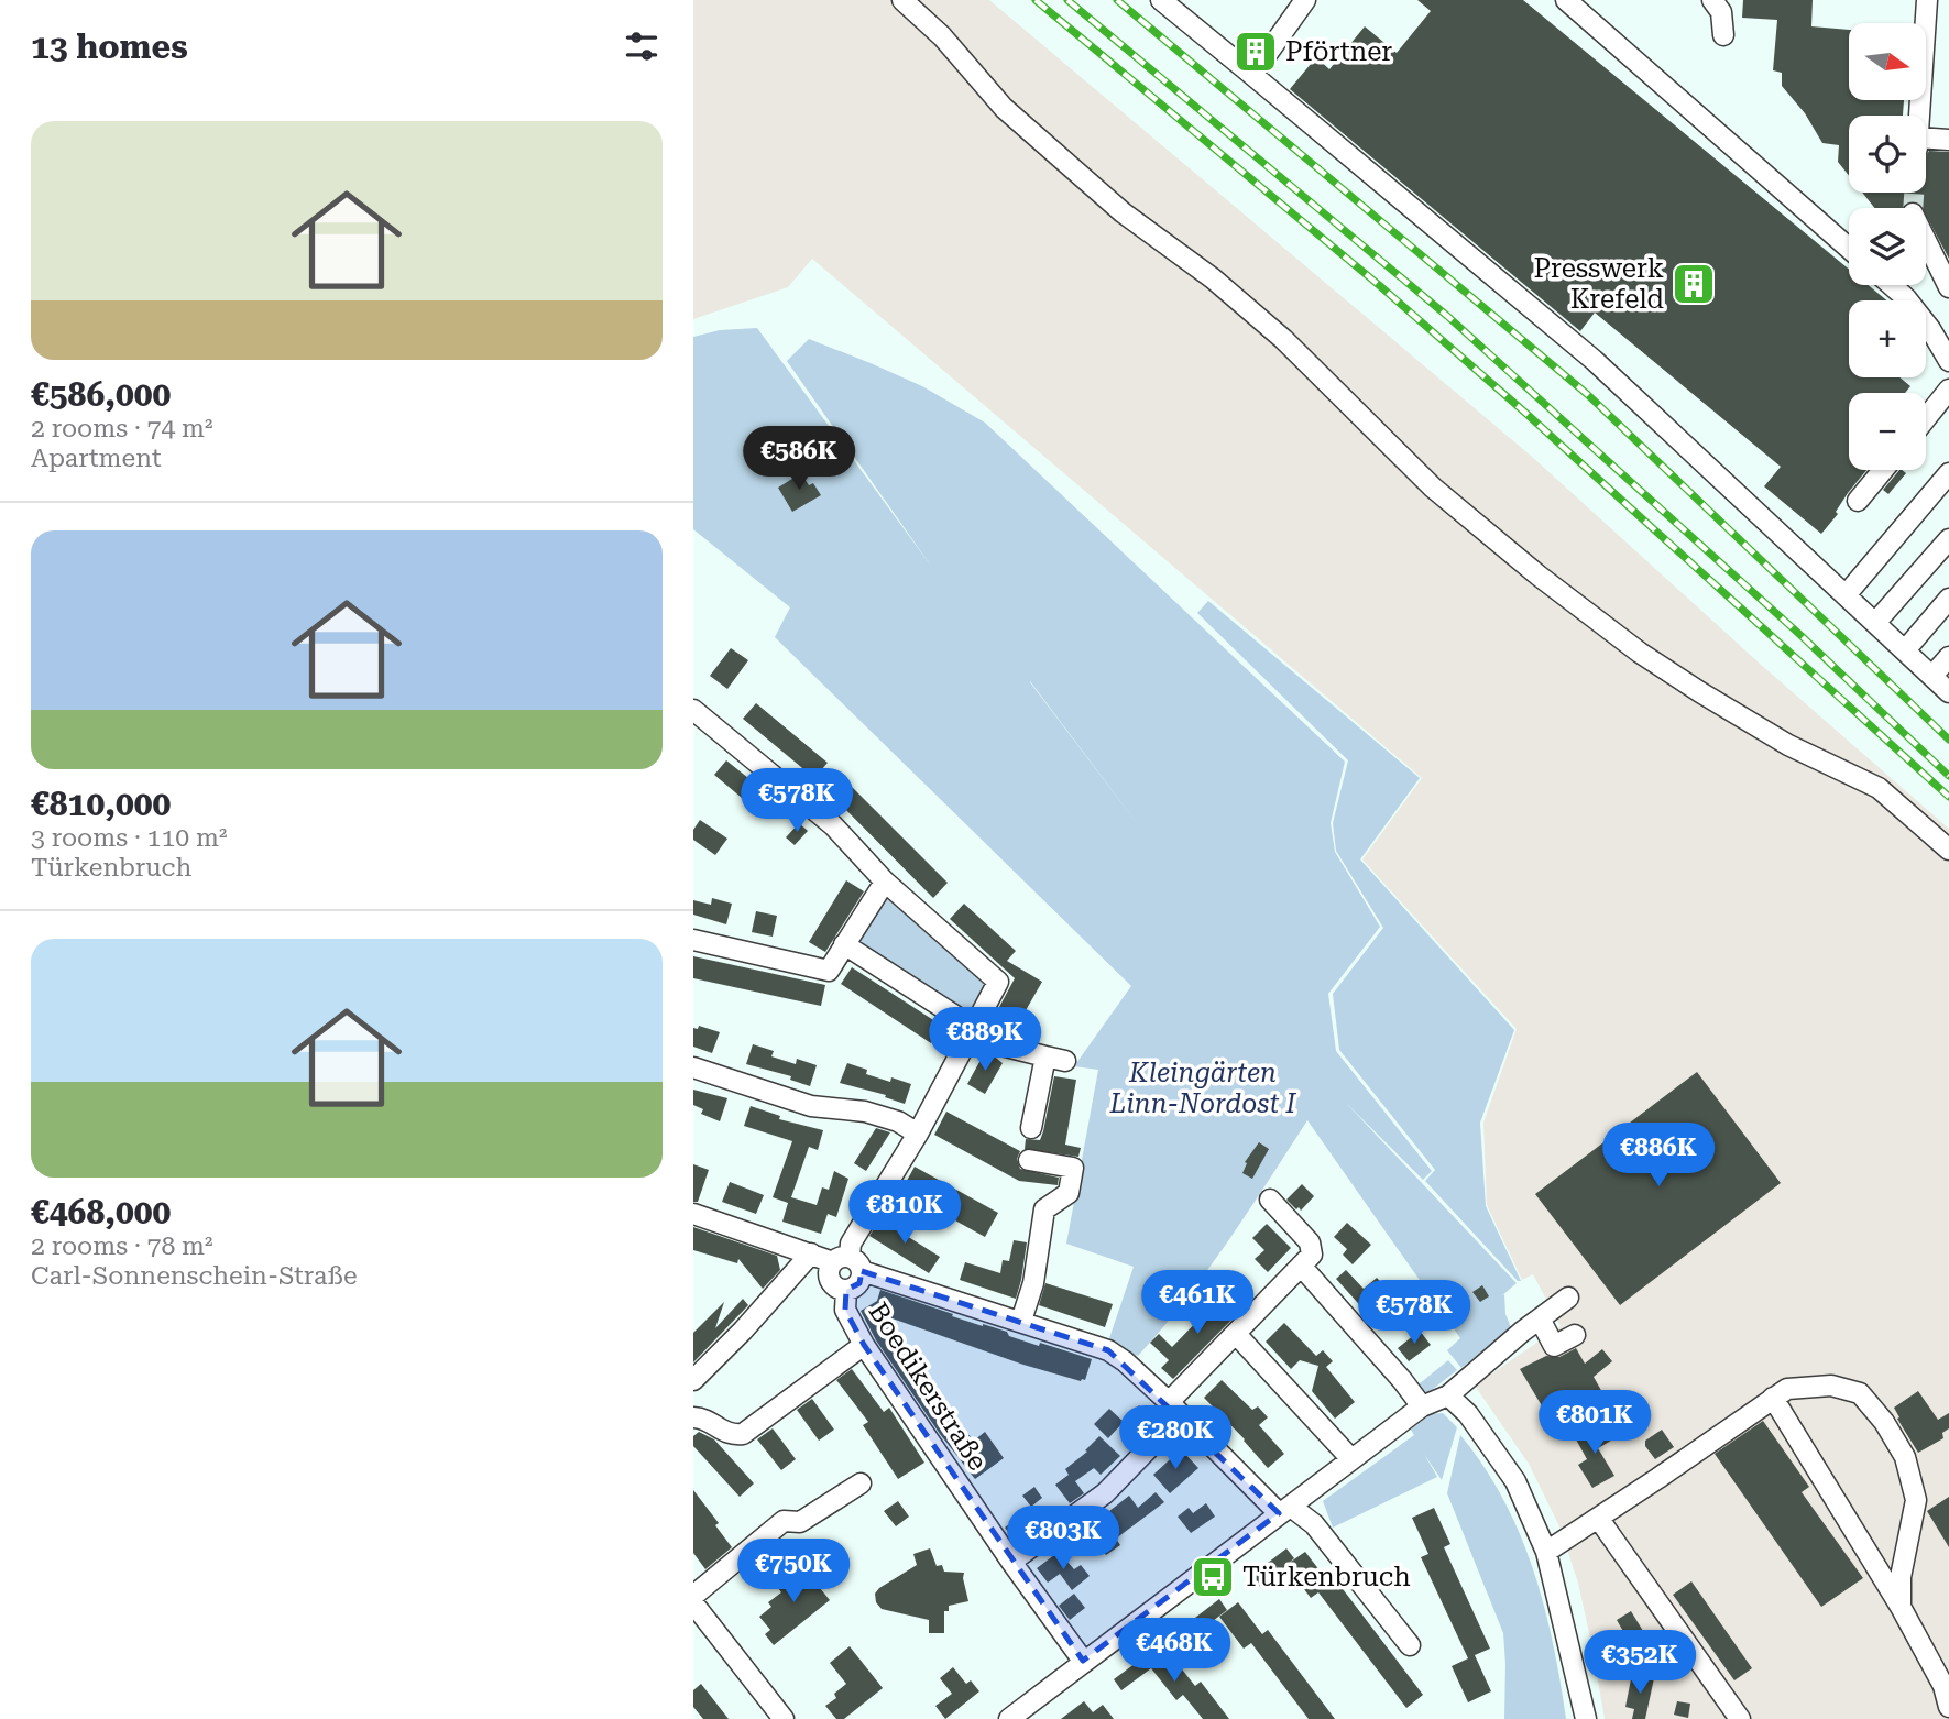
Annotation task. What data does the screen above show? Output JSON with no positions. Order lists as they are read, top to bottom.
{
  "streets": {
    "street": ["Boedikerstraße"]
  },
  "parks": ["Kleingärten Linn-Nordost I"],
  "places": {
    "building": ["Pförtner", "Presswerk Krefeld"],
    "bus stop": ["Türkenbruch"]
  },
  "north": "right",
  "page": {
    "heading": "13 homes",
    "map_buttons": ["+", "−"],
    "list": [
      {
        "name": "€586,000",
        "note": "2 rooms · 74 m² · Apartment"
      },
      {
        "name": "€810,000",
        "note": "3 rooms · 110 m² · Türkenbruch"
      },
      {
        "name": "€468,000",
        "note": "2 rooms · 78 m² · Carl-Sonnenschein-Straße"
      }
    ],
    "price": [
      "€586K",
      "€578K",
      "€889K",
      "€886K",
      "€810K",
      "€461K",
      "€578K",
      "€801K",
      "€280K",
      "€803K",
      "€750K",
      "€468K",
      "€352K"
    ]
  }
}
